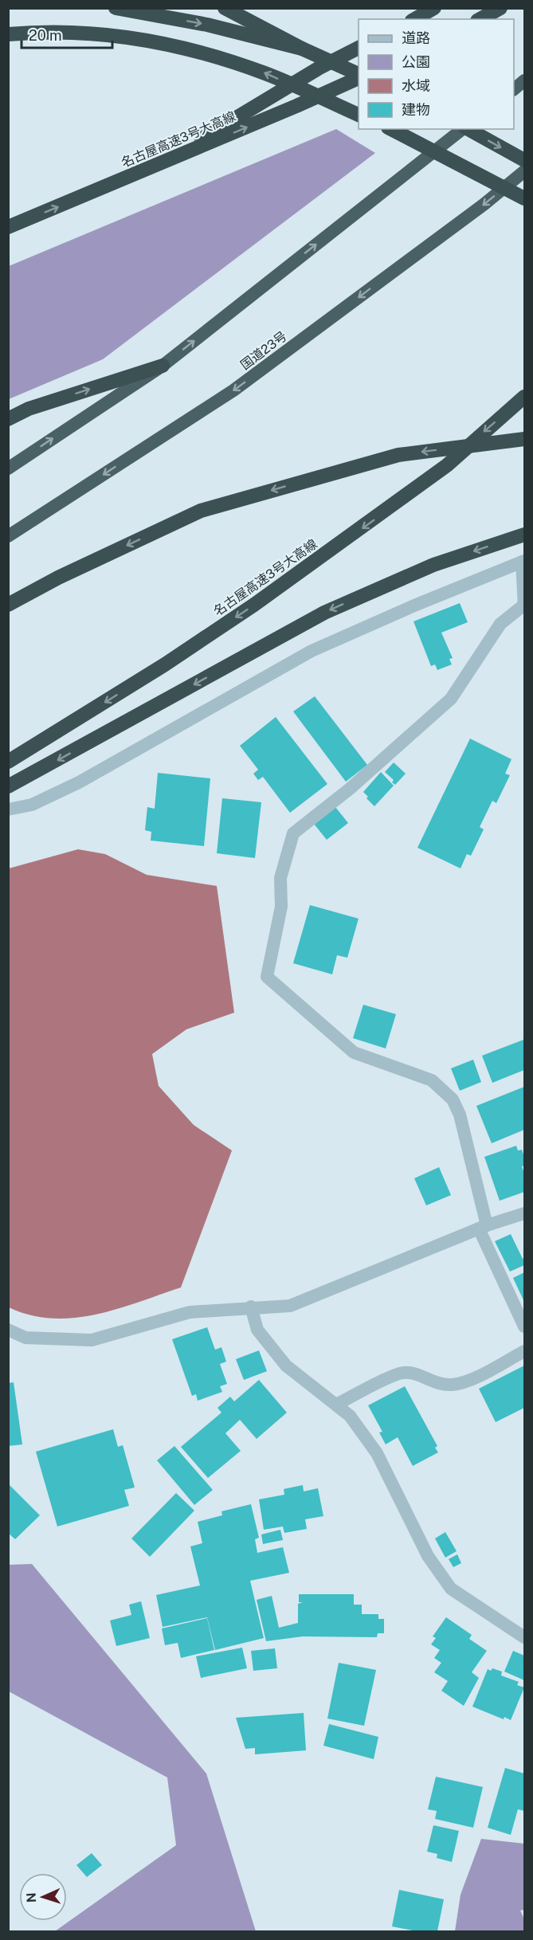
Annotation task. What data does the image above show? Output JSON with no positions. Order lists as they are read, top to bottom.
{
  "streets": {
    "highway": ["名古屋高速3号大高線", "国道23号"]
  },
  "legend": [
    "道路",
    "公園",
    "水域",
    "建物"
  ],
  "scale_bar": "20 m",
  "north": "left"
}
